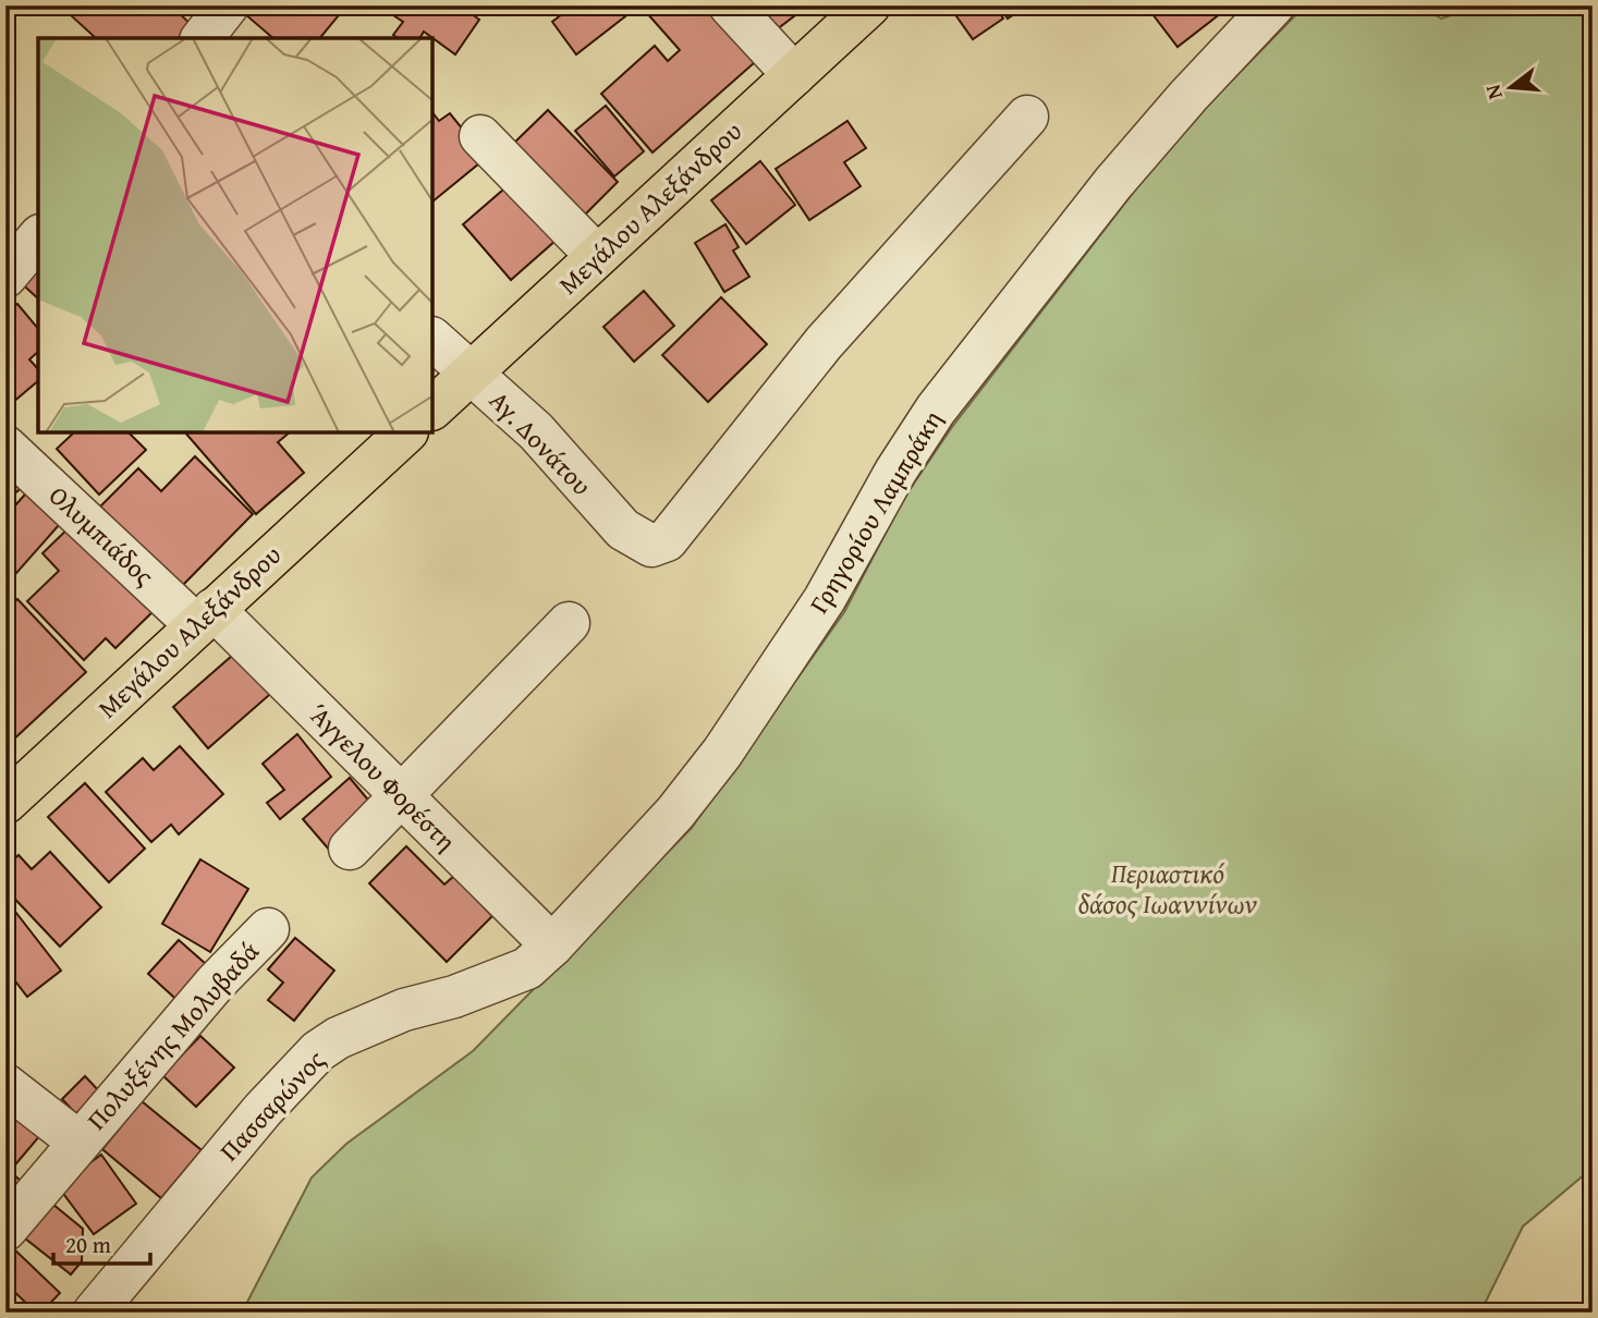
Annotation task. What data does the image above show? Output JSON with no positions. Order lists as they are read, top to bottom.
{
  "streets": {
    "main road": ["Μεγάλου Αλεξάνδρου"],
    "street": [
      "Αγ. Δονάτου",
      "Γρηγορίου Λαμπράκη",
      "Ολυμπιάδος",
      "Άγγελου Φορέστη",
      "Πολυξένης Μολυβαδά",
      "Πασσαρώνος"
    ]
  },
  "crossings": [
    ["Μεγάλου Αλεξάνδρου", "Αγ. Δονάτου"],
    ["Μεγάλου Αλεξάνδρου", "Ολυμπιάδος"],
    ["Μεγάλου Αλεξάνδρου", "Άγγελου Φορέστη"],
    ["Γρηγορίου Λαμπράκη", "Άγγελου Φορέστη"],
    ["Γρηγορίου Λαμπράκη", "Πασσαρώνος"],
    ["Ολυμπιάδος", "Άγγελου Φορέστη"]
  ],
  "parks": ["Περιαστικό δάσος Ιωαννίνων"],
  "scale_bar": "20 m",
  "north": "left"
}
